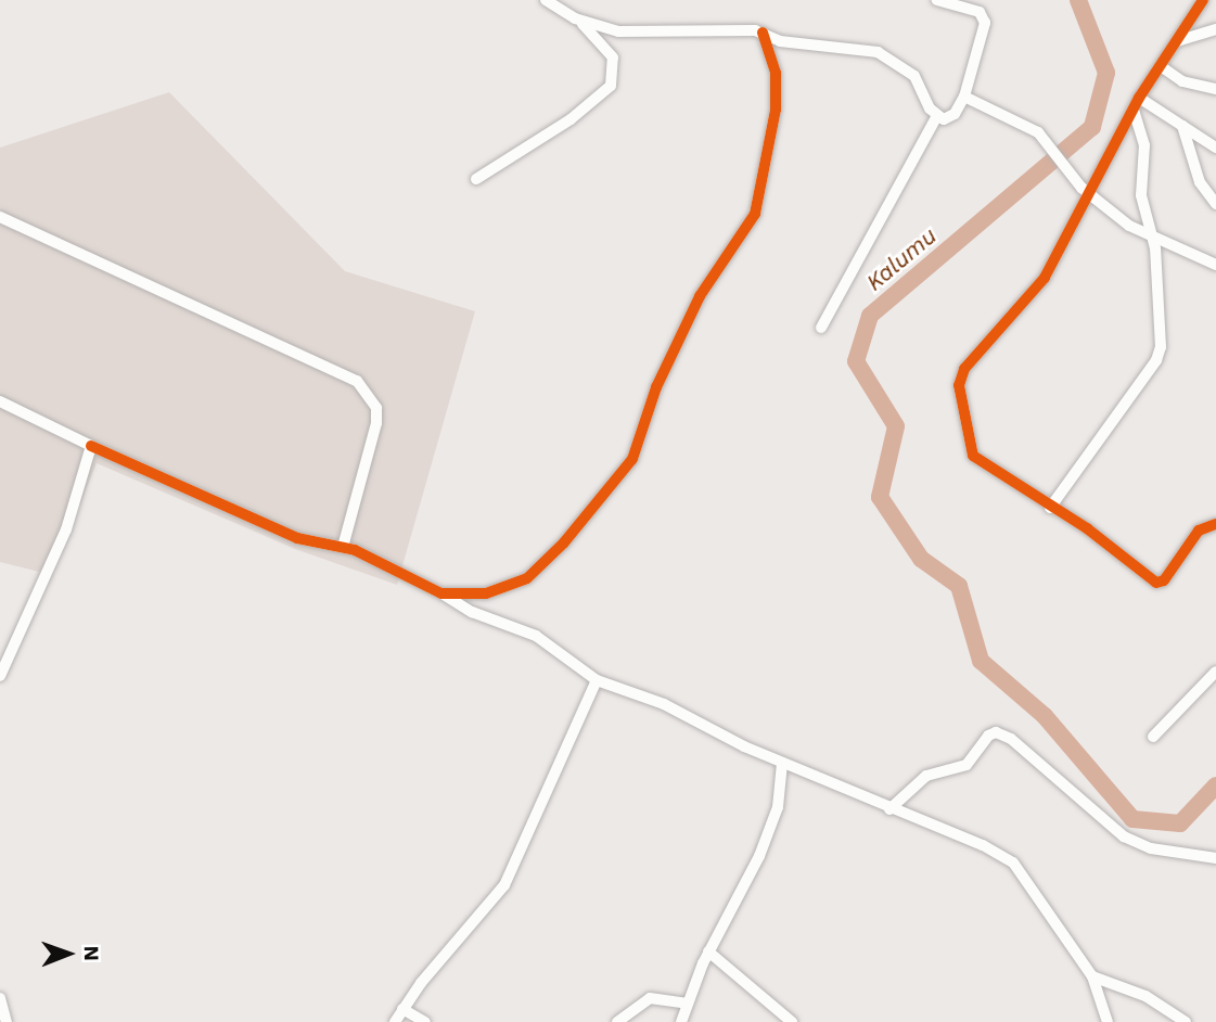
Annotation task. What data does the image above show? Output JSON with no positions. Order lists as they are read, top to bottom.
{
  "water": ["Kalumu"],
  "north": "right"
}
